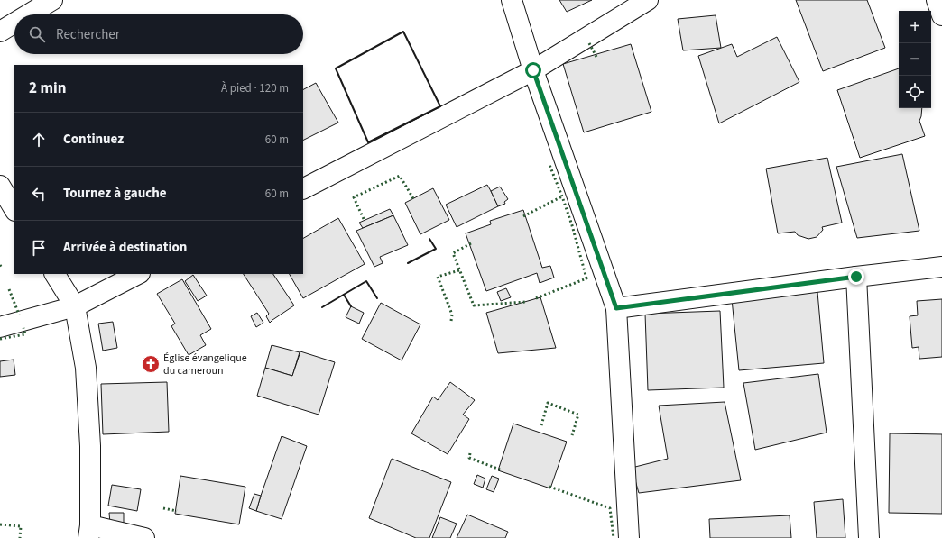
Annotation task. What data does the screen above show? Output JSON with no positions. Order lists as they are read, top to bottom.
{
  "places": {
    "church": ["Église évangelique du cameroun"]
  },
  "page": {
    "map_buttons": ["+", "−"],
    "search": "Rechercher",
    "heading": ["2 min", "À pied · 120 m"],
    "list": [
      ["Continuez", "60 m"],
      ["Tournez à gauche", "60 m"],
      "Arrivée à destination"
    ]
  }
}
